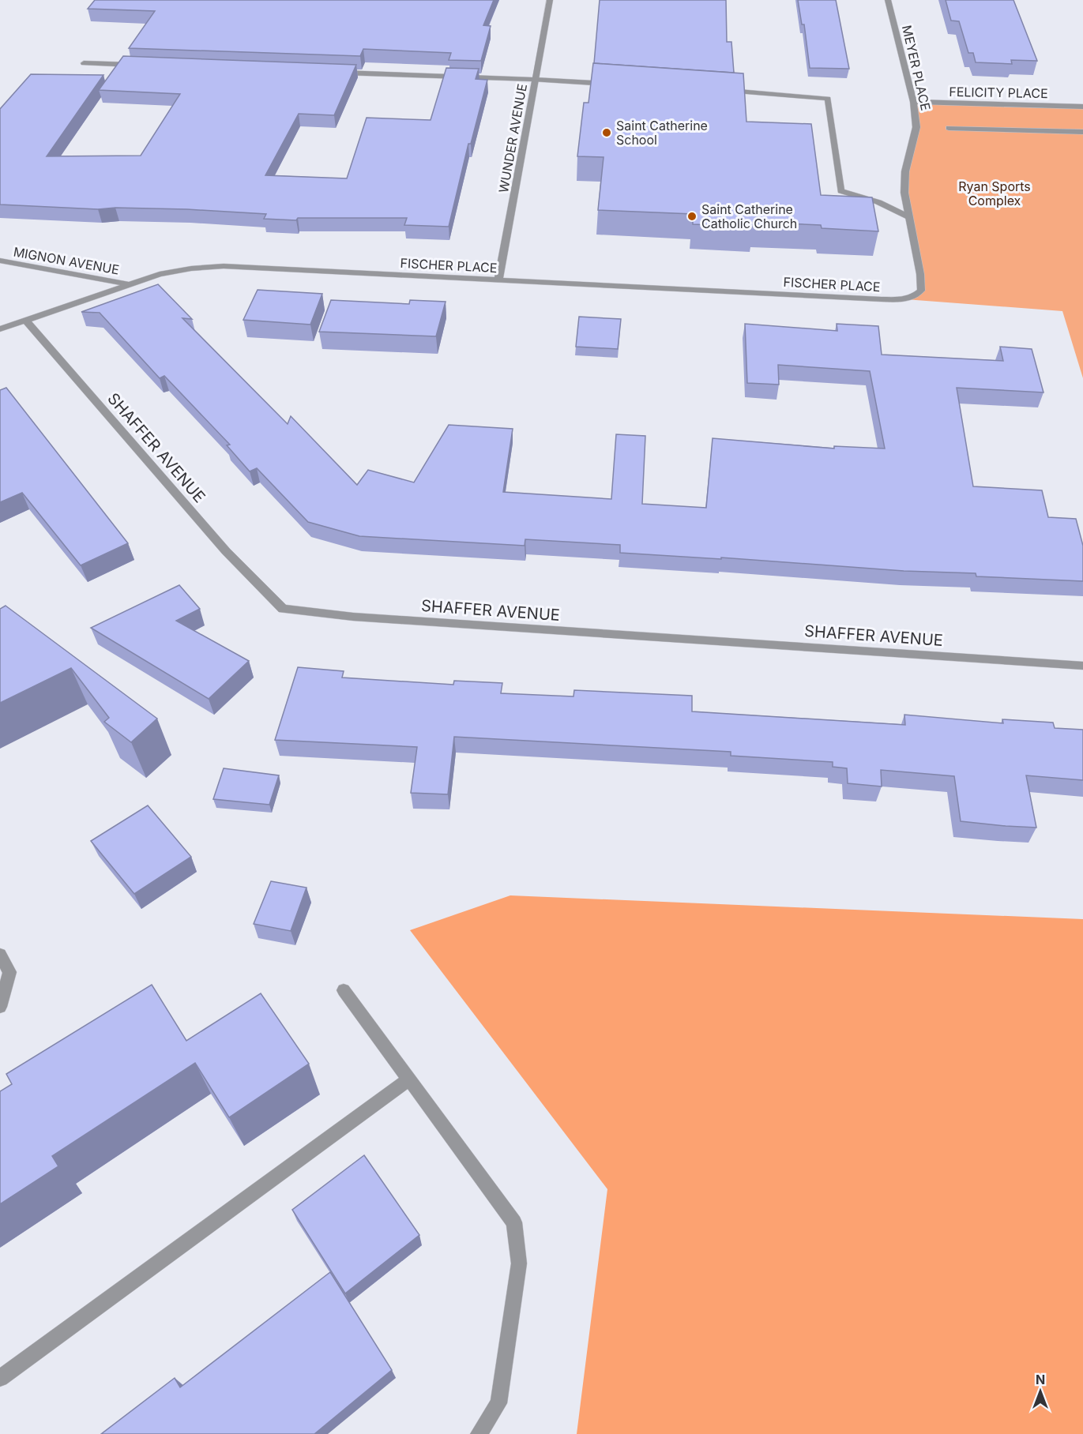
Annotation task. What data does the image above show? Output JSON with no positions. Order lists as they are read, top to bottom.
{
  "streets": {
    "street": [
      "MEYER PLACE",
      "FELICITY PLACE",
      "WUNDER AVENUE",
      "MIGNON AVENUE",
      "FISCHER PLACE",
      "SHAFFER AVENUE"
    ]
  },
  "crossings": [
    ["MEYER PLACE", "FELICITY PLACE"],
    ["MEYER PLACE", "FISCHER PLACE"],
    ["WUNDER AVENUE", "FISCHER PLACE"],
    ["MIGNON AVENUE", "FISCHER PLACE"],
    ["FISCHER PLACE", "SHAFFER AVENUE"]
  ],
  "parks": ["Ryan Sports Complex"],
  "places": ["Saint Catherine School", "Saint Catherine Catholic Church"],
  "north": "top"
}
